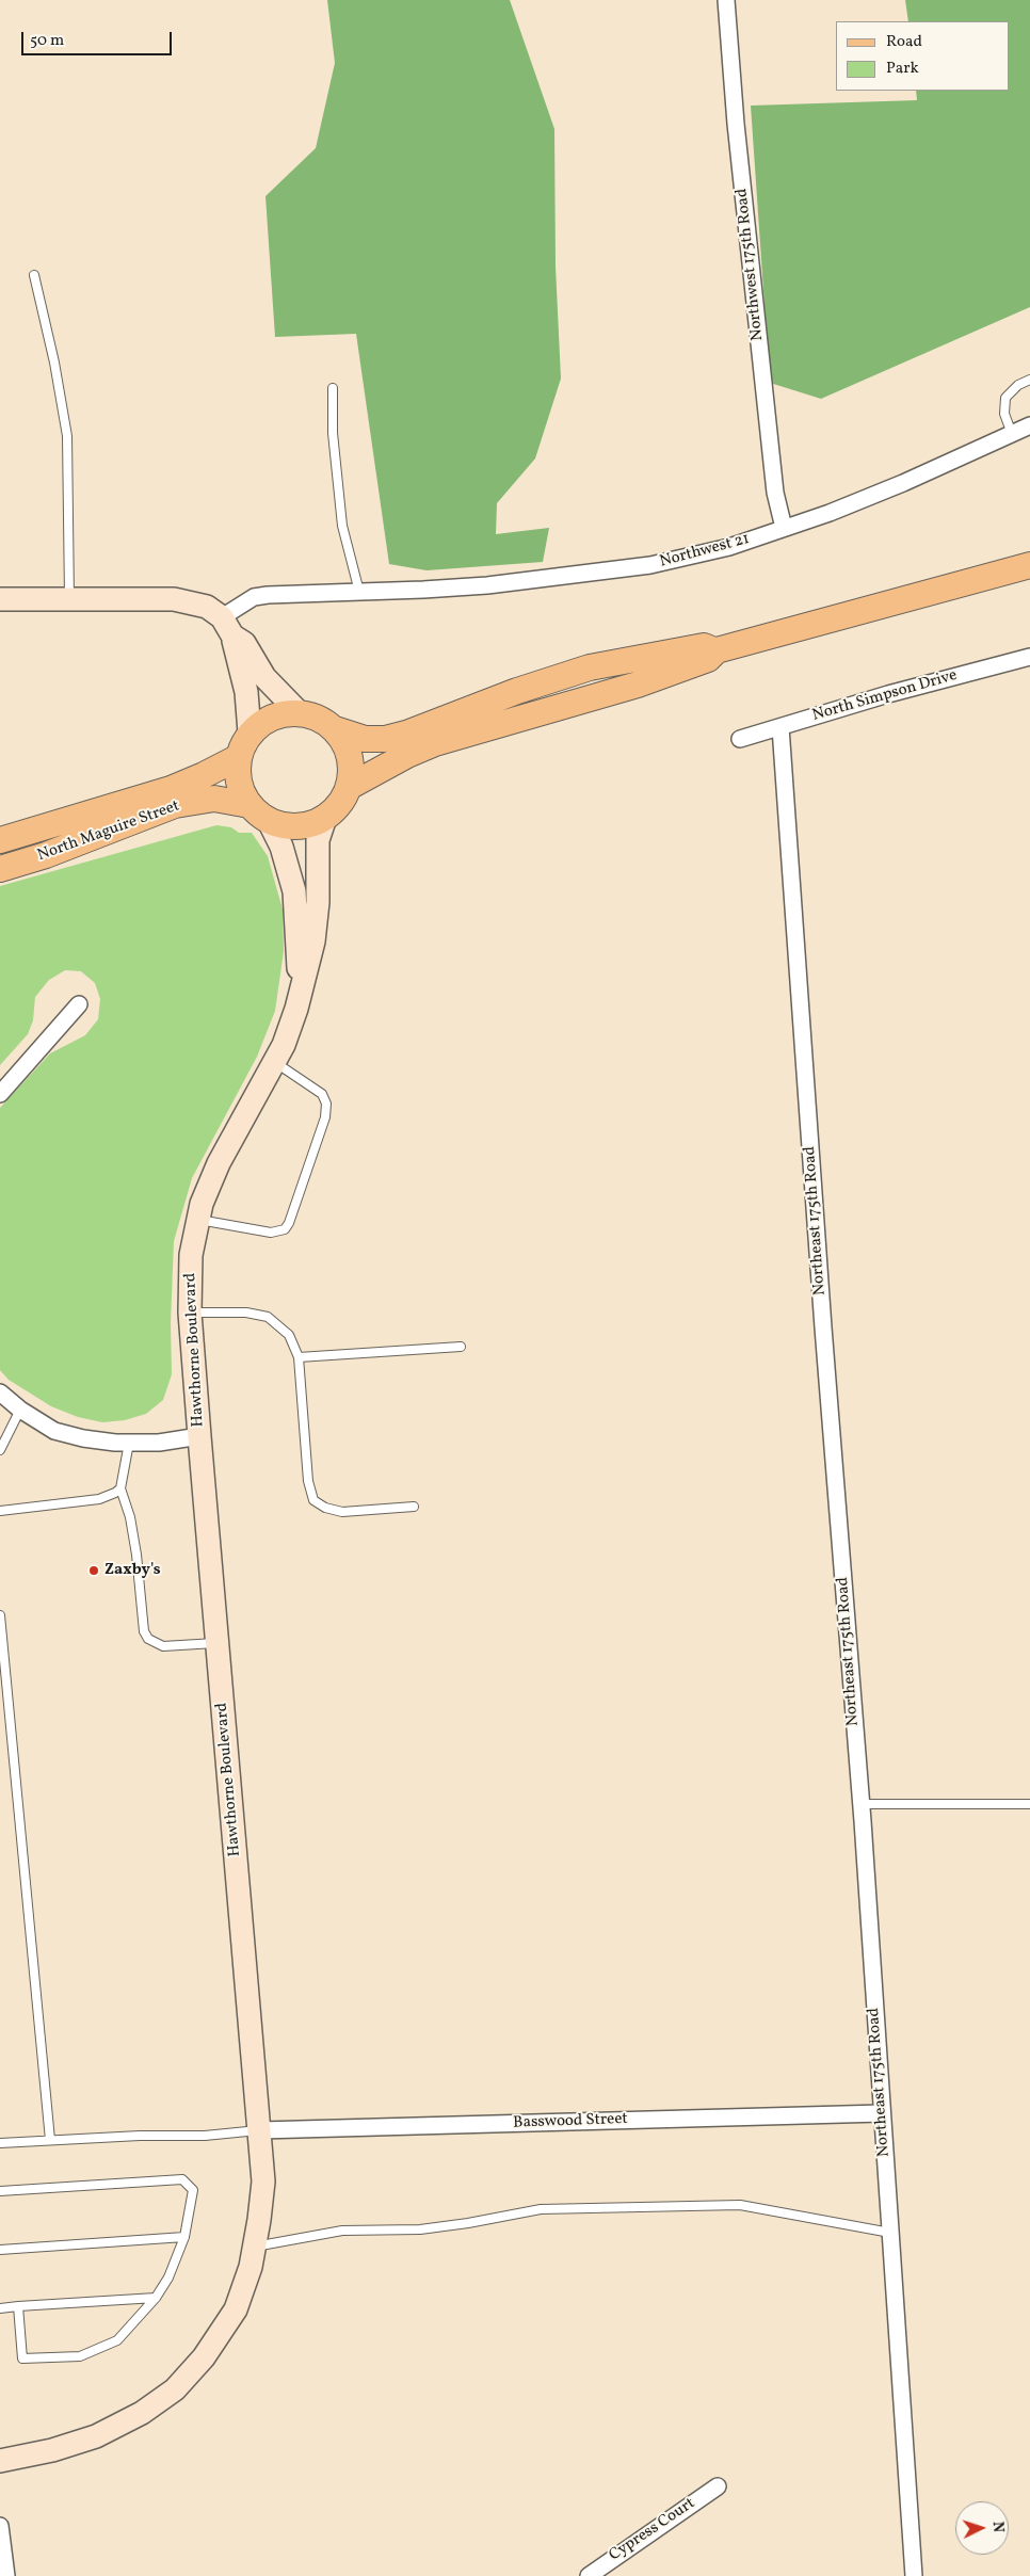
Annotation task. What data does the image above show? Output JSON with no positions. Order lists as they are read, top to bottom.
{
  "streets": {
    "main road": ["North Maguire Street"],
    "street": [
      "Northwest 175th Road",
      "Northwest 21",
      "North Simpson Drive",
      "Northeast 175th Road",
      "Hawthorne Boulevard",
      "Basswood Street",
      "Cypress Court"
    ]
  },
  "crossings": [
    ["Northwest 175th Road", "Northwest 21"],
    ["North Simpson Drive", "Northeast 175th Road"],
    ["North Maguire Street", "Hawthorne Boulevard"],
    ["Northeast 175th Road", "Basswood Street"],
    ["Hawthorne Boulevard", "Basswood Street"]
  ],
  "places": ["Zaxby's"],
  "legend": ["Road", "Park"],
  "scale_bar": "50 m",
  "north": "right"
}
